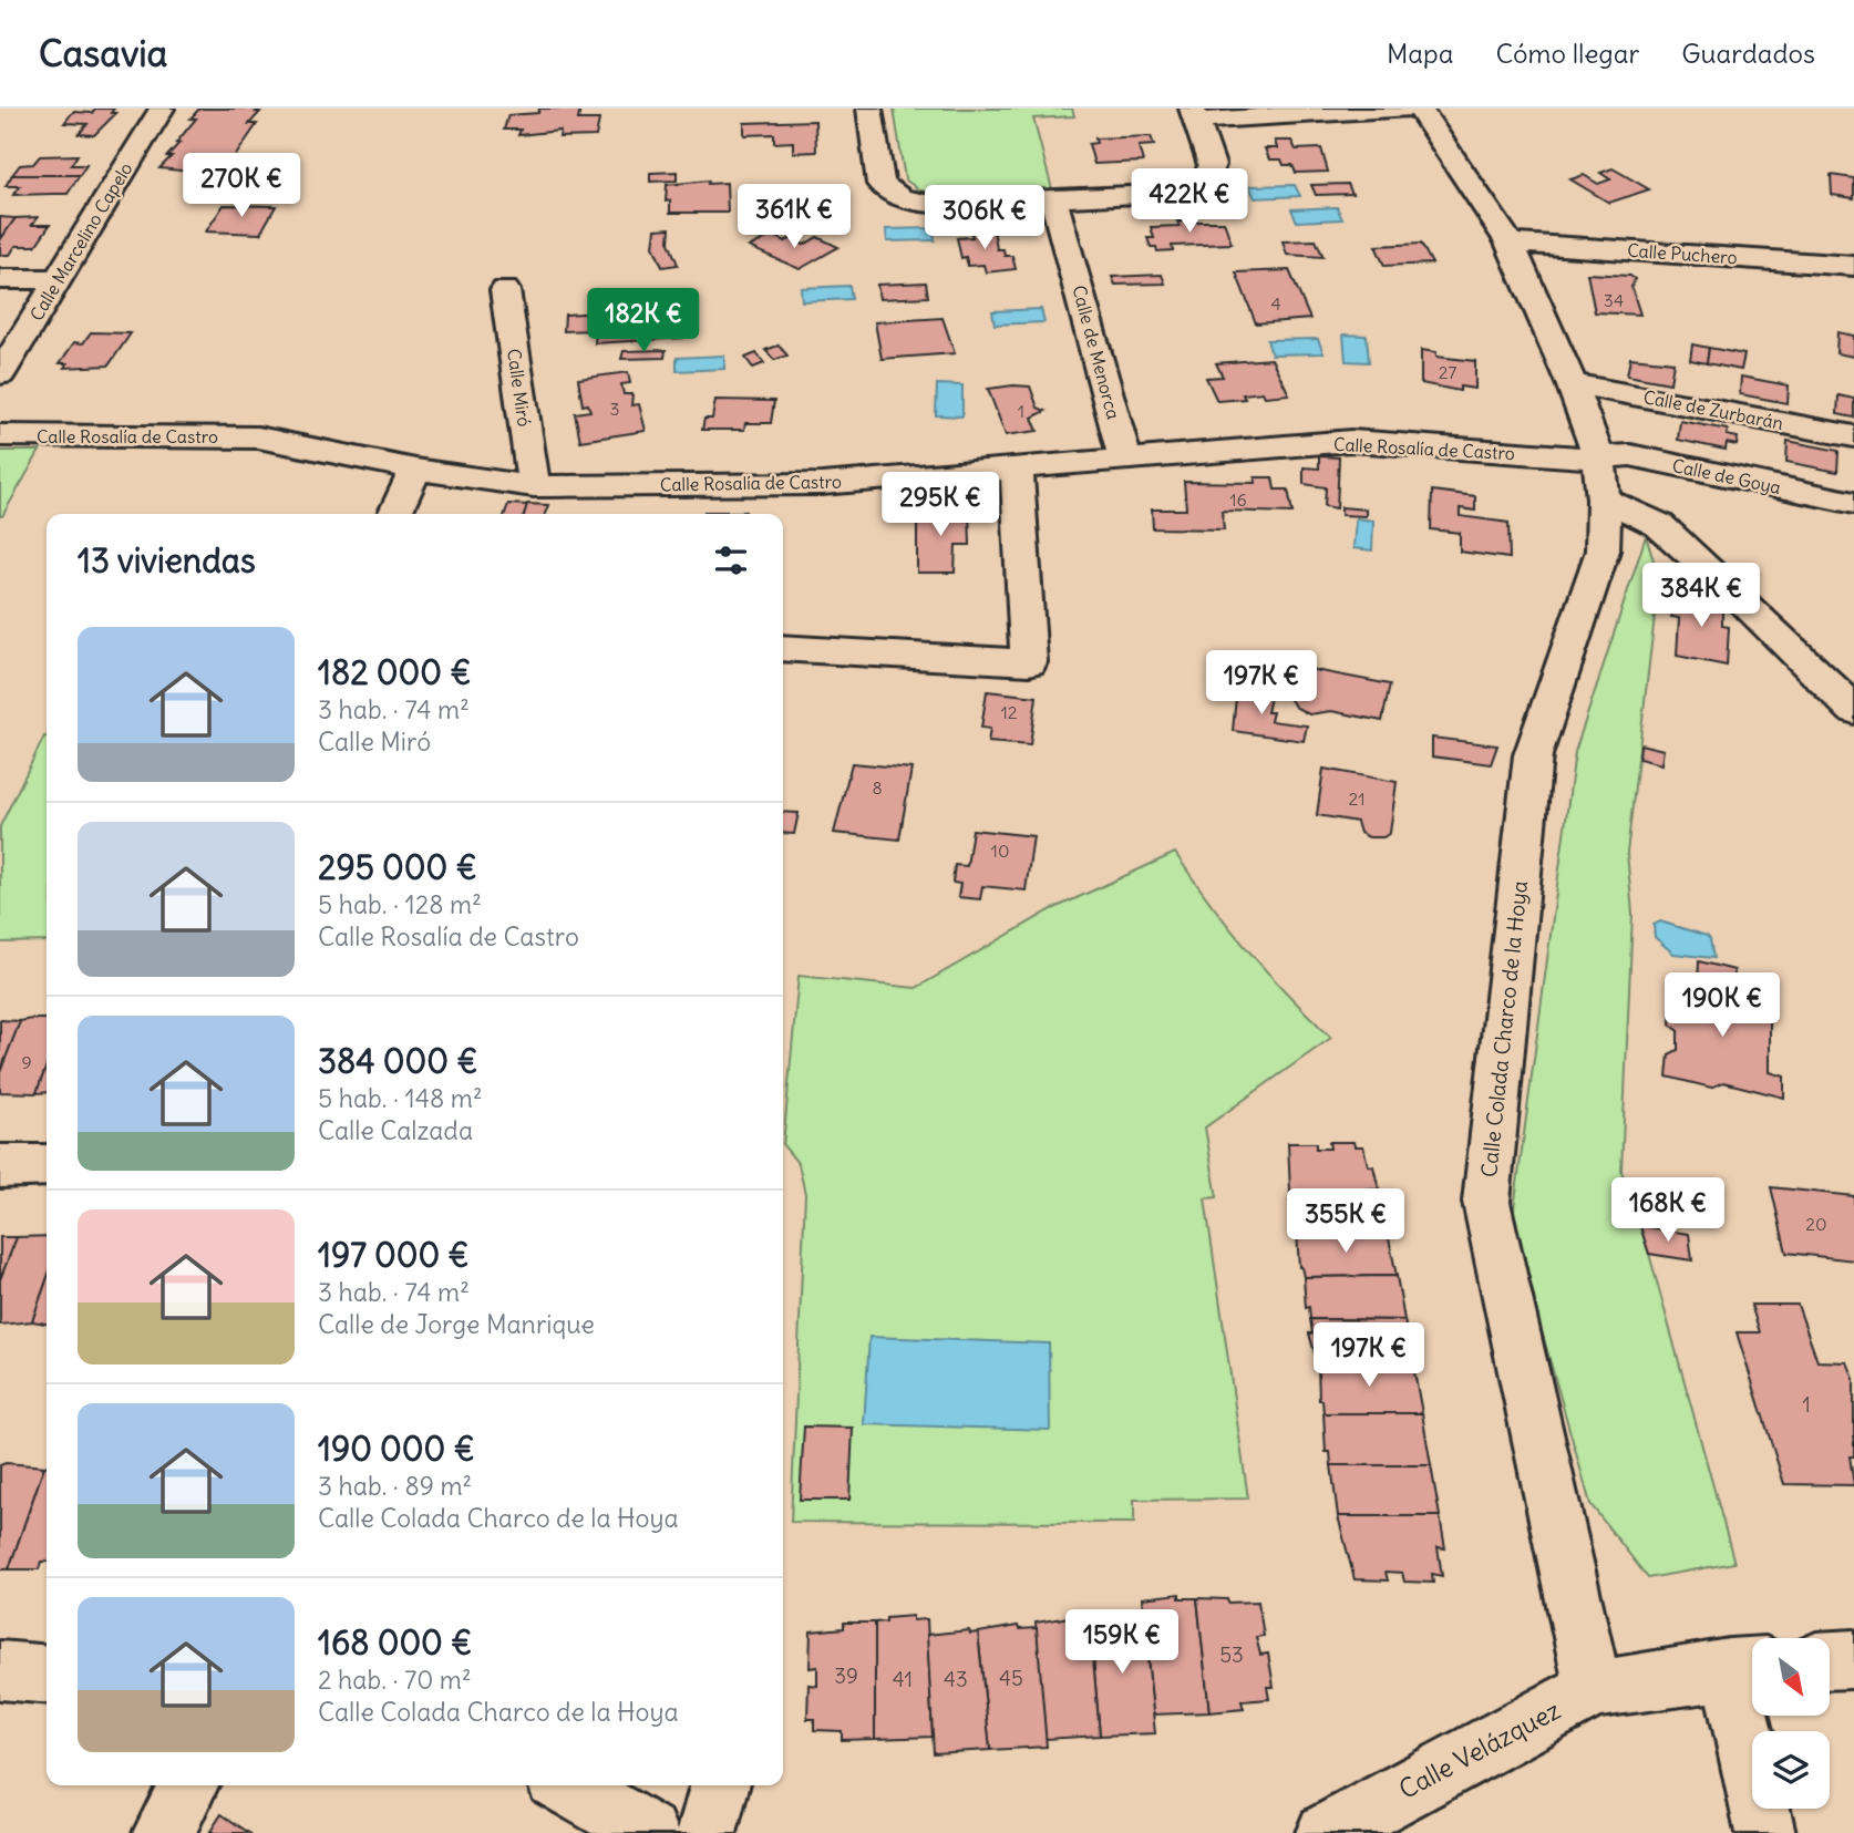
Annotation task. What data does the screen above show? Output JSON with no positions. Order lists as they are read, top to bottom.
{
  "streets": {
    "street": [
      "Calle Marcelino Capelo",
      "Calle Puchero",
      "Calle de Menorca",
      "Calle Miró",
      "Calle de Zurbarán",
      "Calle Rosalía de Castro",
      "Calle de Goya",
      "Calle Colada Charco de la Hoya",
      "Calle Velázquez"
    ]
  },
  "crossings": [
    ["Calle Puchero", "Calle Colada Charco de la Hoya"],
    ["Calle de Menorca", "Calle Rosalía de Castro"],
    ["Calle Miró", "Calle Rosalía de Castro"],
    ["Calle de Zurbarán", "Calle Colada Charco de la Hoya"],
    ["Calle Rosalía de Castro", "Calle de Goya"],
    ["Calle Rosalía de Castro", "Calle Colada Charco de la Hoya"],
    ["Calle de Goya", "Calle Colada Charco de la Hoya"],
    ["Calle Colada Charco de la Hoya", "Calle Velázquez"]
  ],
  "house_numbers": [
    "34",
    "4",
    "27",
    "3",
    "1",
    "16",
    "12",
    "8",
    "21",
    "10",
    "9",
    "20",
    "1",
    "53",
    "39",
    "45",
    "41",
    "43"
  ],
  "north": "bottom right",
  "page": {
    "header": "Casavia",
    "nav": ["Mapa", "Cómo llegar", "Guardados"],
    "price": [
      "270K €",
      "422K €",
      "361K €",
      "306K €",
      "182K €",
      "295K €",
      "384K €",
      "197K €",
      "190K €",
      "168K €",
      "355K €",
      "197K €",
      "159K €"
    ],
    "heading": "13 viviendas",
    "list": [
      {
        "name": "182 000 €",
        "note": "3 hab. · 74 m² · Calle Miró"
      },
      {
        "name": "295 000 €",
        "note": "5 hab. · 128 m² · Calle Rosalía de Castro"
      },
      {
        "name": "384 000 €",
        "note": "5 hab. · 148 m² · Calle Calzada"
      },
      {
        "name": "197 000 €",
        "note": "3 hab. · 74 m² · Calle de Jorge Manrique"
      },
      {
        "name": "190 000 €",
        "note": "3 hab. · 89 m² · Calle Colada Charco de la Hoya"
      },
      {
        "name": "168 000 €",
        "note": "2 hab. · 70 m² · Calle Colada Charco de la Hoya"
      }
    ]
  }
}
